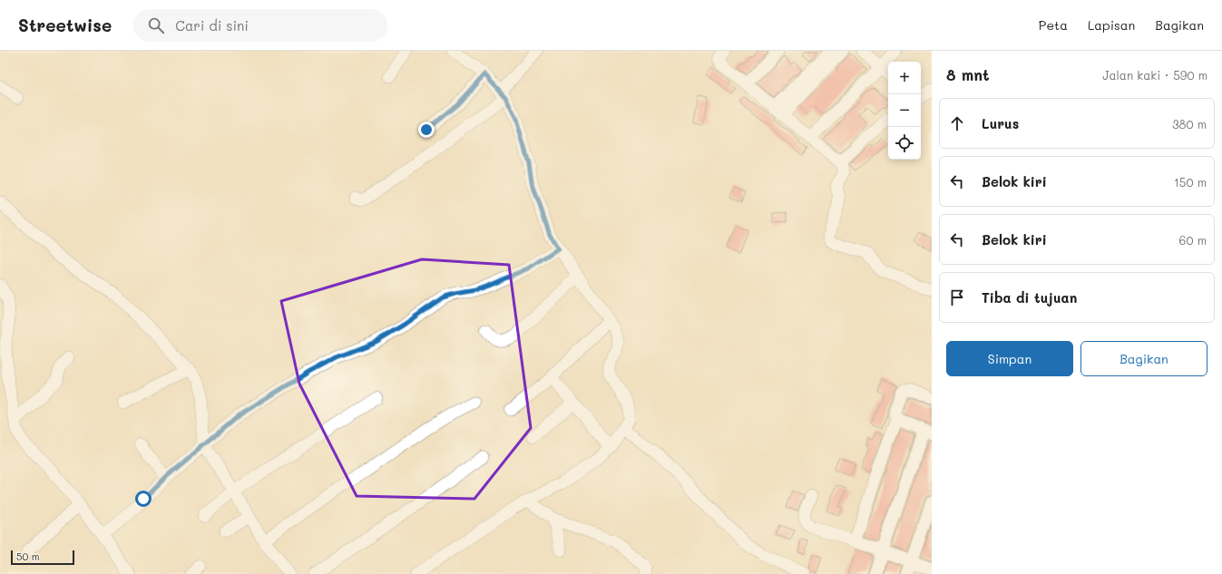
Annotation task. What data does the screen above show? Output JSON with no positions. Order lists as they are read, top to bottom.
{
  "scale_bar": "50 m",
  "page": {
    "header": "Streetwise",
    "search": "Cari di sini",
    "nav": ["Peta", "Lapisan", "Bagikan"],
    "heading": ["8 mnt", "Jalan kaki · 590 m"],
    "map_buttons": ["+", "−"],
    "list": [
      ["Lurus", "380 m"],
      ["Belok kiri", "150 m"],
      ["Belok kiri", "60 m"],
      "Tiba di tujuan"
    ],
    "buttons": ["Simpan", "Bagikan"],
    "scale": "50 m"
  }
}
